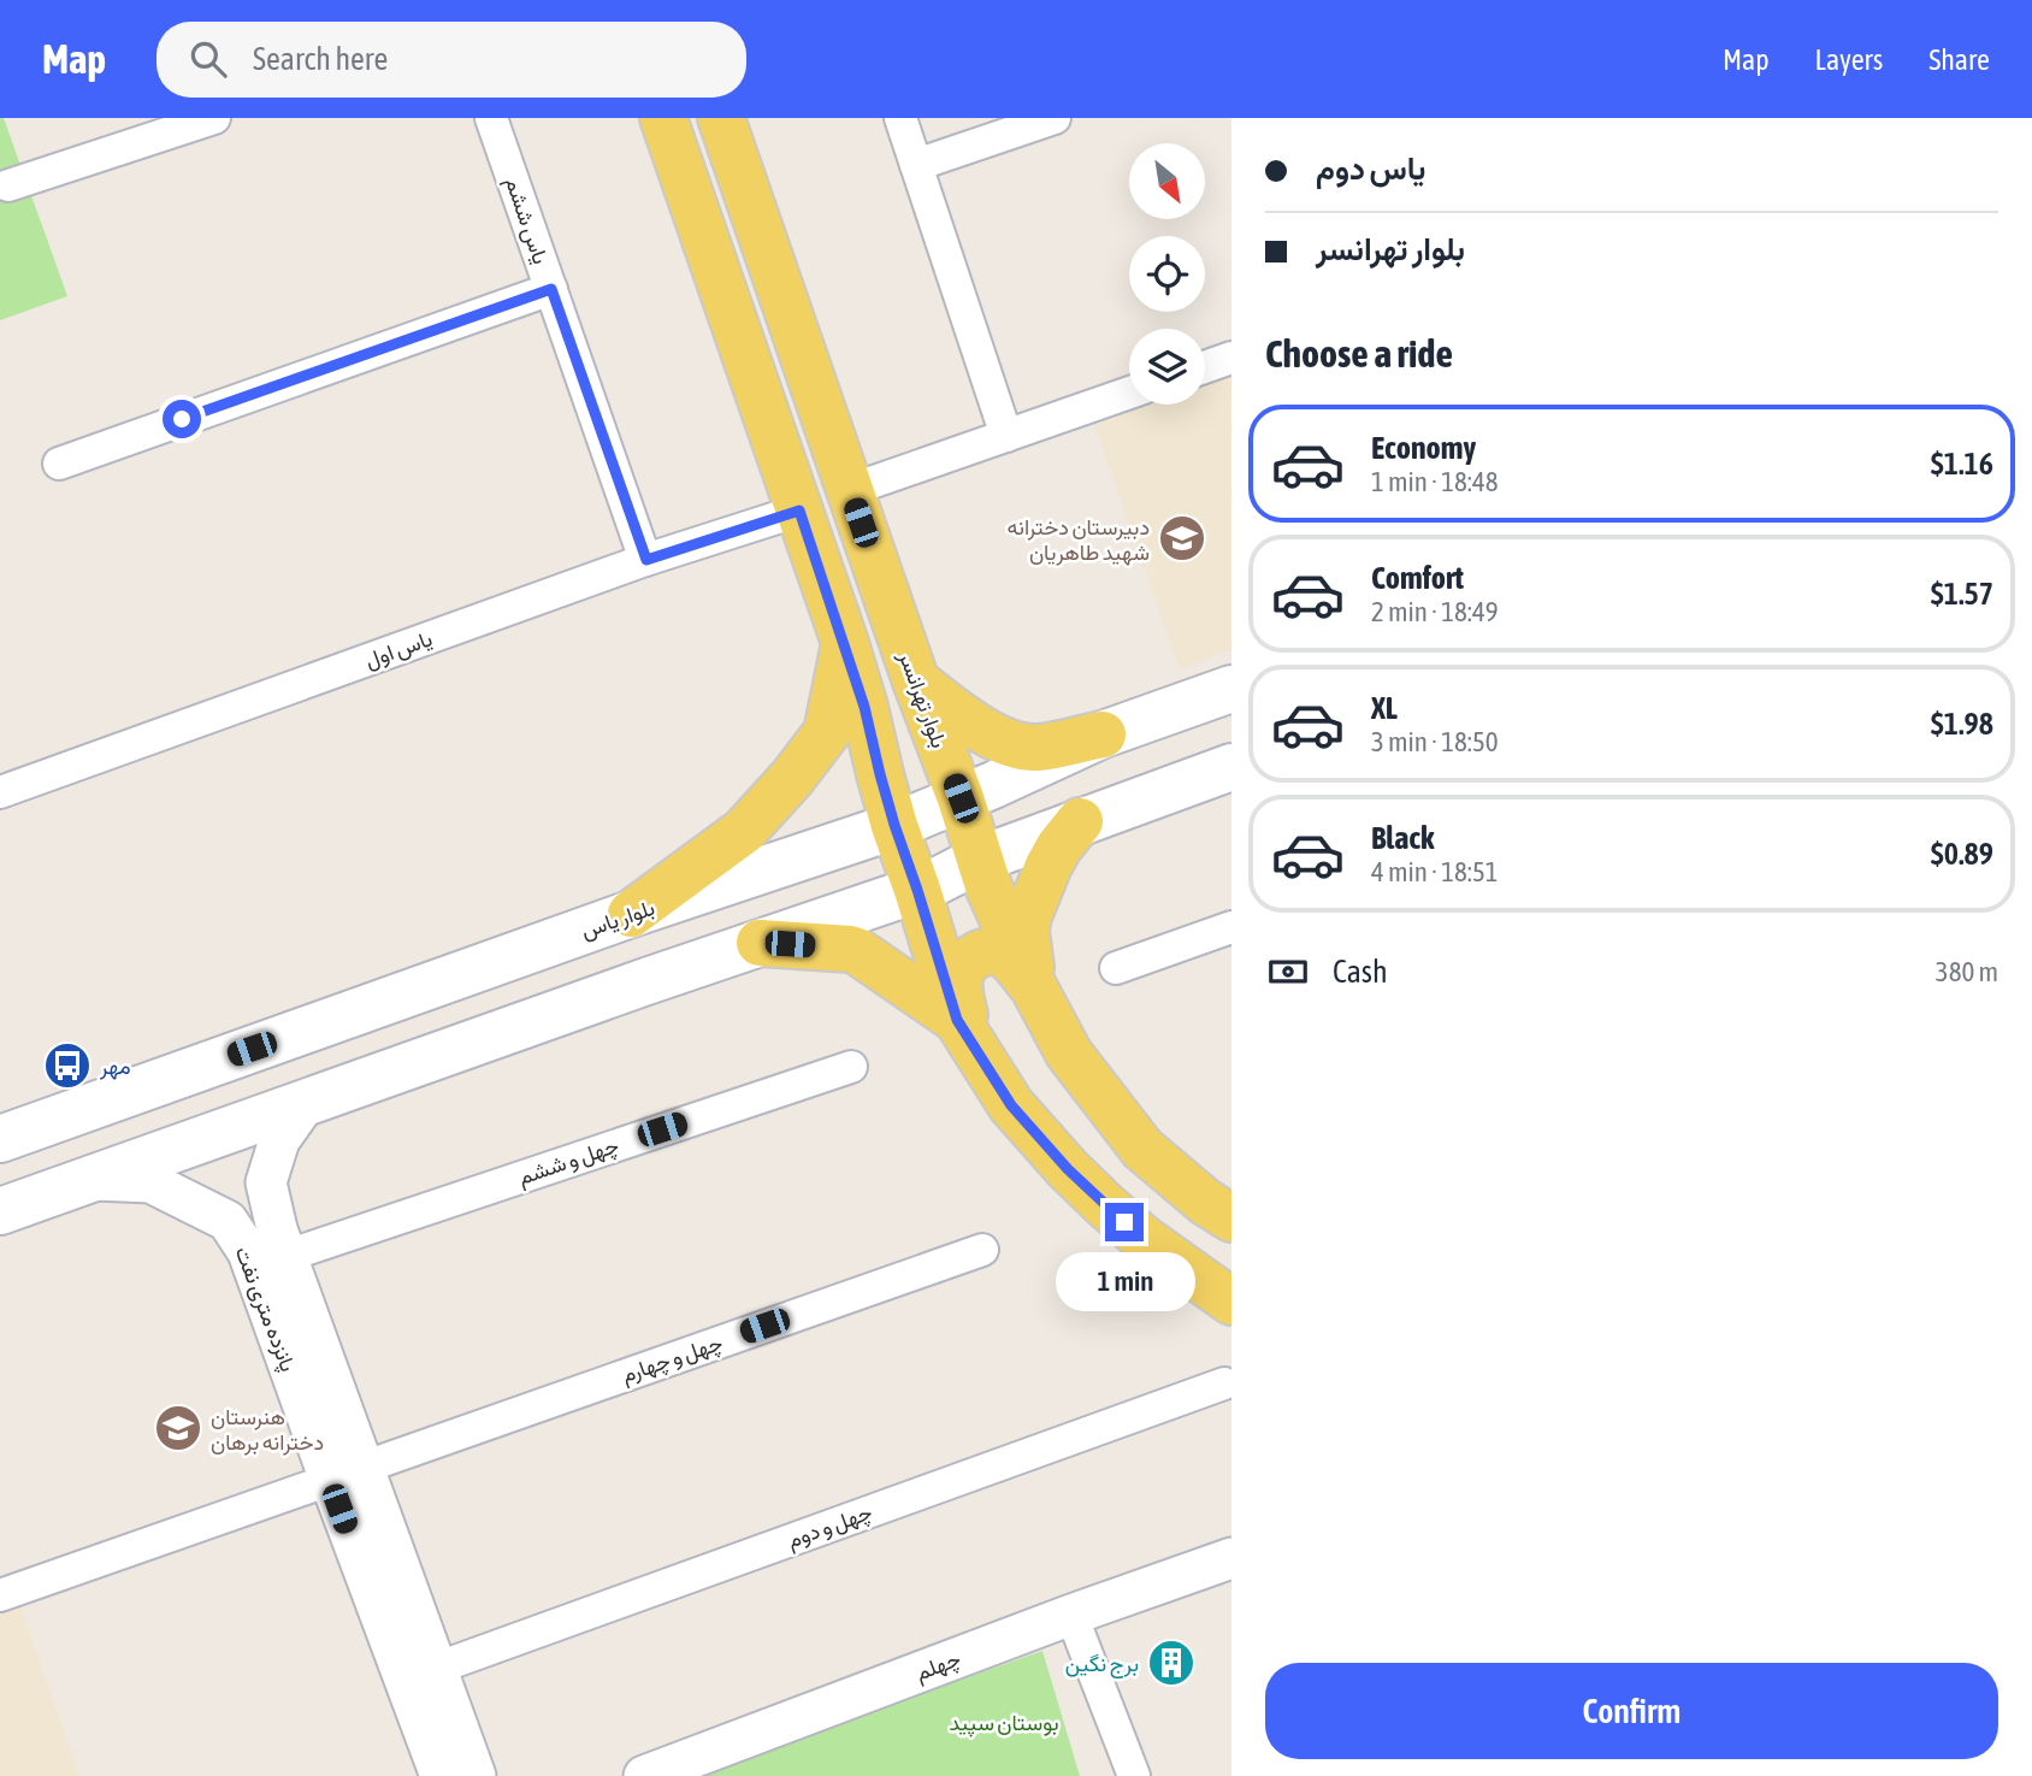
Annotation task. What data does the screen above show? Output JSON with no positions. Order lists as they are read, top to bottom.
{
  "streets": {
    "main road": ["بلوار تهرانسر", "بلوار یاس"],
    "street": [
      "یاس ششم",
      "یاس اول",
      "چهل و ششم",
      "پانزده متری نفت",
      "چهل و چهارم",
      "چهل و دوم",
      "چهلم"
    ]
  },
  "crossings": [
    ["یاس ششم", "یاس اول"],
    ["بلوار تهرانسر", "بلوار یاس"],
    ["چهل و ششم", "پانزده متری نفت"],
    ["پانزده متری نفت", "چهل و چهارم"],
    ["پانزده متری نفت", "چهل و دوم"]
  ],
  "parks": ["بوستان سپید"],
  "places": {
    "school or university": ["دبیرستان دخترانه شهید طاهریان", "هنرستان دخترانه برهان"],
    "bus stop": ["مهر"],
    "building": ["برج نگین"]
  },
  "north": "bottom right",
  "page": {
    "header": "Map",
    "search": "Search here",
    "nav": ["Map", "Layers", "Share"],
    "banner": ["یاس دوم", "بلوار تهرانسر"],
    "heading": "Choose a ride",
    "list": [
      {
        "name": "Economy",
        "note": "1 min · 18:48",
        "value": "$1.16"
      },
      {
        "name": "Comfort",
        "note": "2 min · 18:49",
        "value": "$1.57"
      },
      {
        "name": "XL",
        "note": "3 min · 18:50",
        "value": "$1.98"
      },
      {
        "name": "Black",
        "note": "4 min · 18:51",
        "value": "$0.89"
      }
    ],
    "pay": ["Cash", "380 m"],
    "bubble": "1 min",
    "buttons": "Confirm"
  }
}
